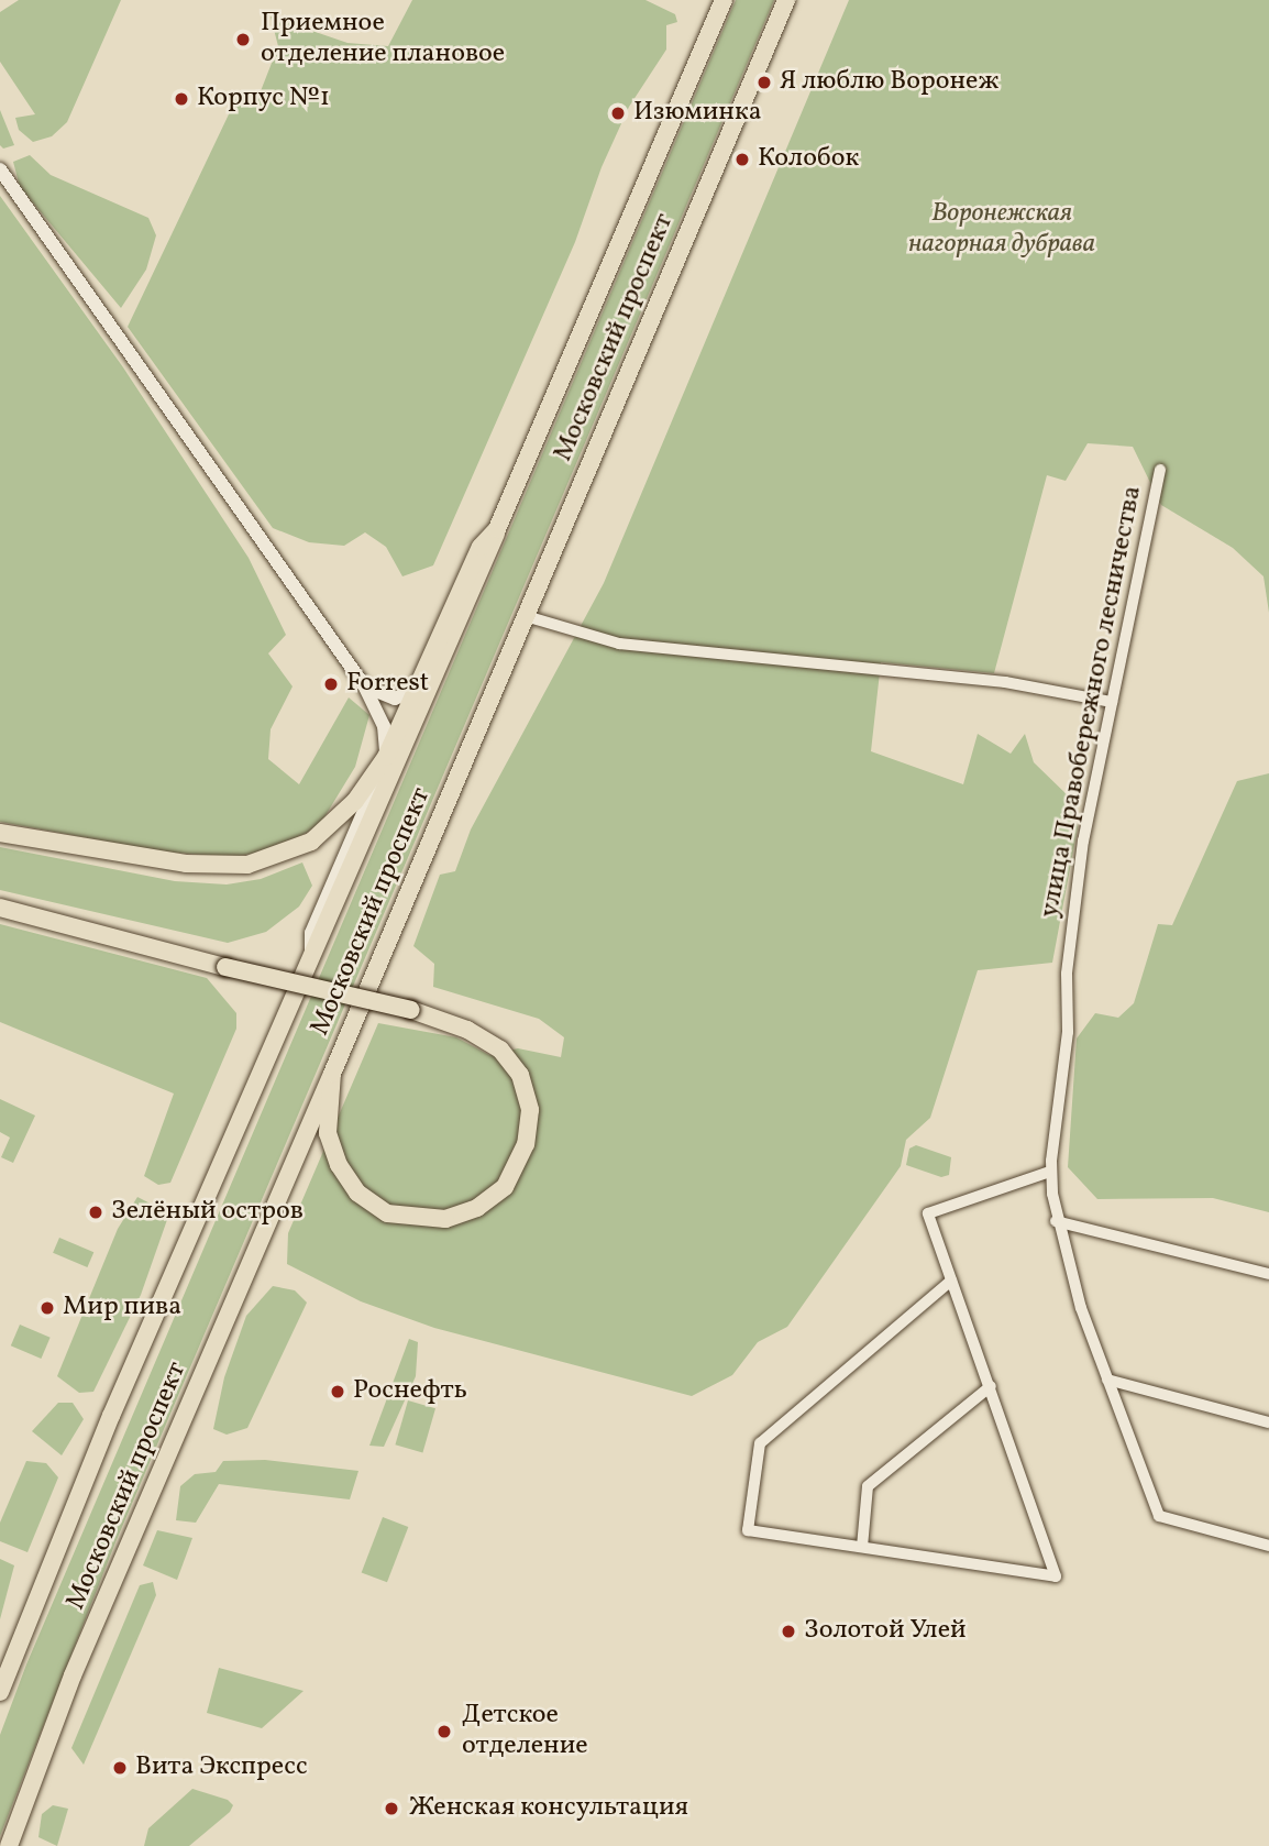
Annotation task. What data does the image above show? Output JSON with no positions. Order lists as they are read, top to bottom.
{
  "streets": {
    "main road": ["Московский проспект"],
    "street": ["улица Правобережного лесничества"]
  },
  "parks": ["Воронежская нагорная дубрава"],
  "places": [
    "Приемное отделение плановое",
    "Я люблю Воронеж",
    "Корпус №1",
    "Изюминка",
    "Колобок",
    "Forrest",
    "Зелёный остров",
    "Мир пива",
    "Роснефть",
    "Золотой Улей",
    "Детское отделение",
    "Вита Экспресс",
    "Женская консультация"
  ]
}
